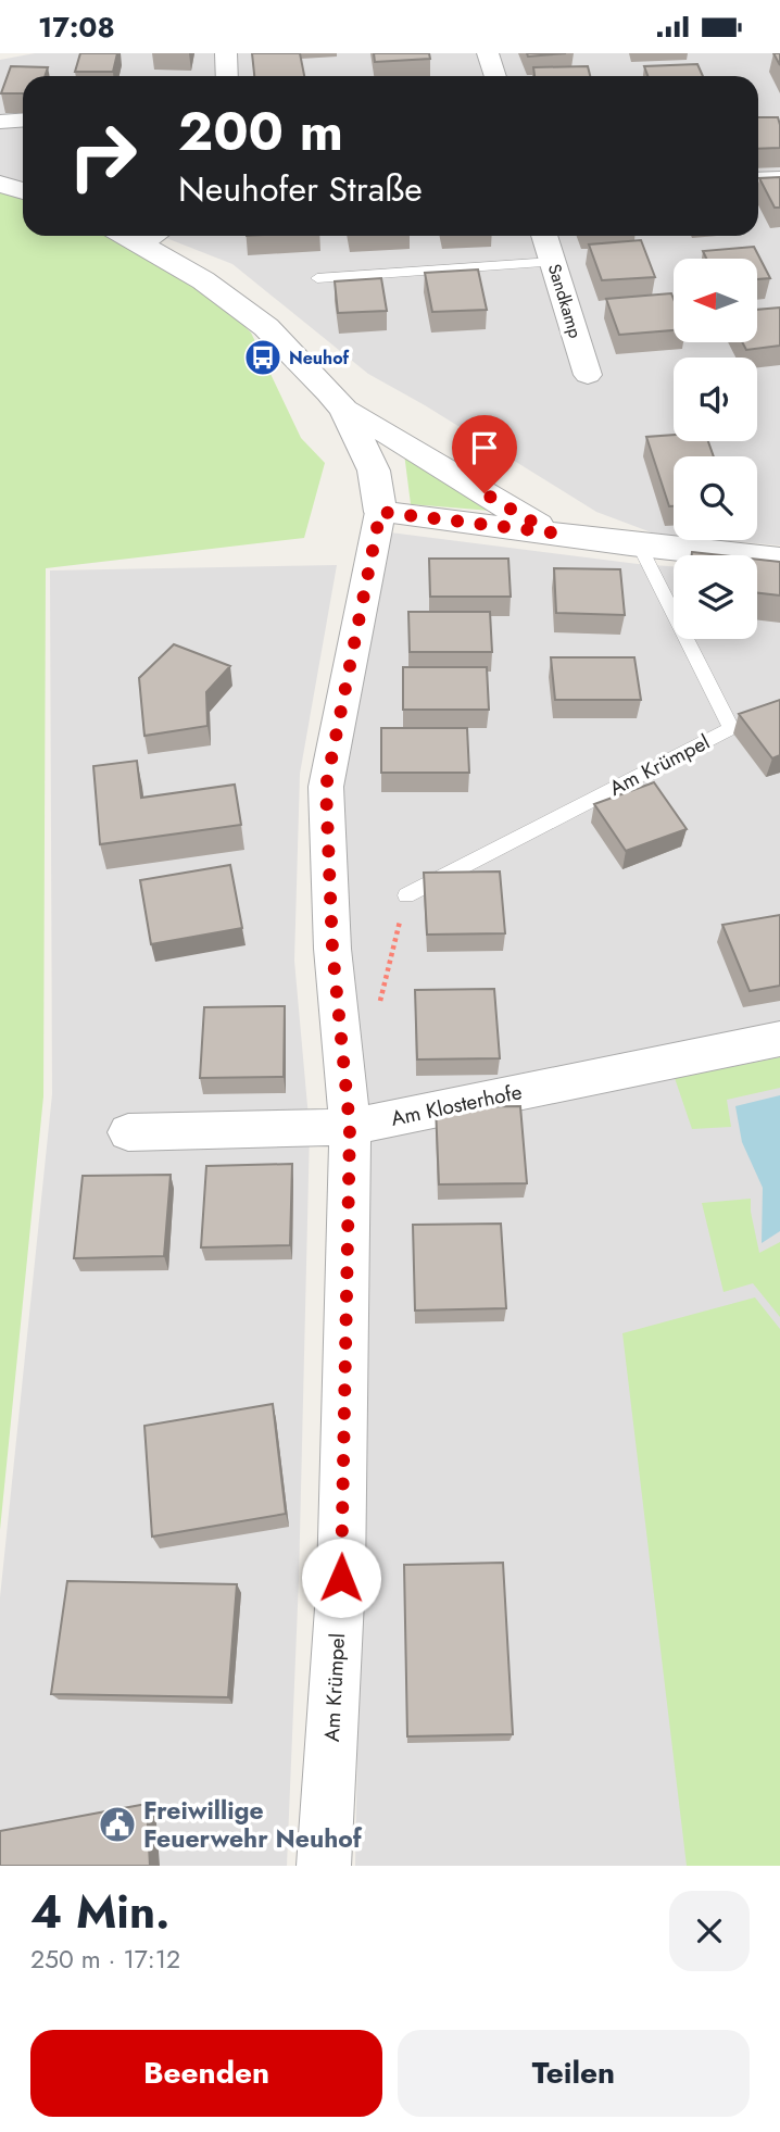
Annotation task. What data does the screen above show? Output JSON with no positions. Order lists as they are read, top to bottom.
{
  "streets": {
    "street": ["Sandkamp", "Am Krümpel", "Am Klosterhofe"]
  },
  "crossings": [
    ["Am Krümpel", "Am Klosterhofe"]
  ],
  "places": {
    "bus stop": ["Neuhof"],
    "public building": ["Freiwillige Feuerwehr Neuhof"]
  },
  "north": "left",
  "page": {
    "status": "17:08",
    "turn": ["200 m", "Neuhofer Straße"],
    "heading": ["4 Min.", "250 m · 17:12"],
    "buttons": ["Beenden", "Teilen"]
  }
}
